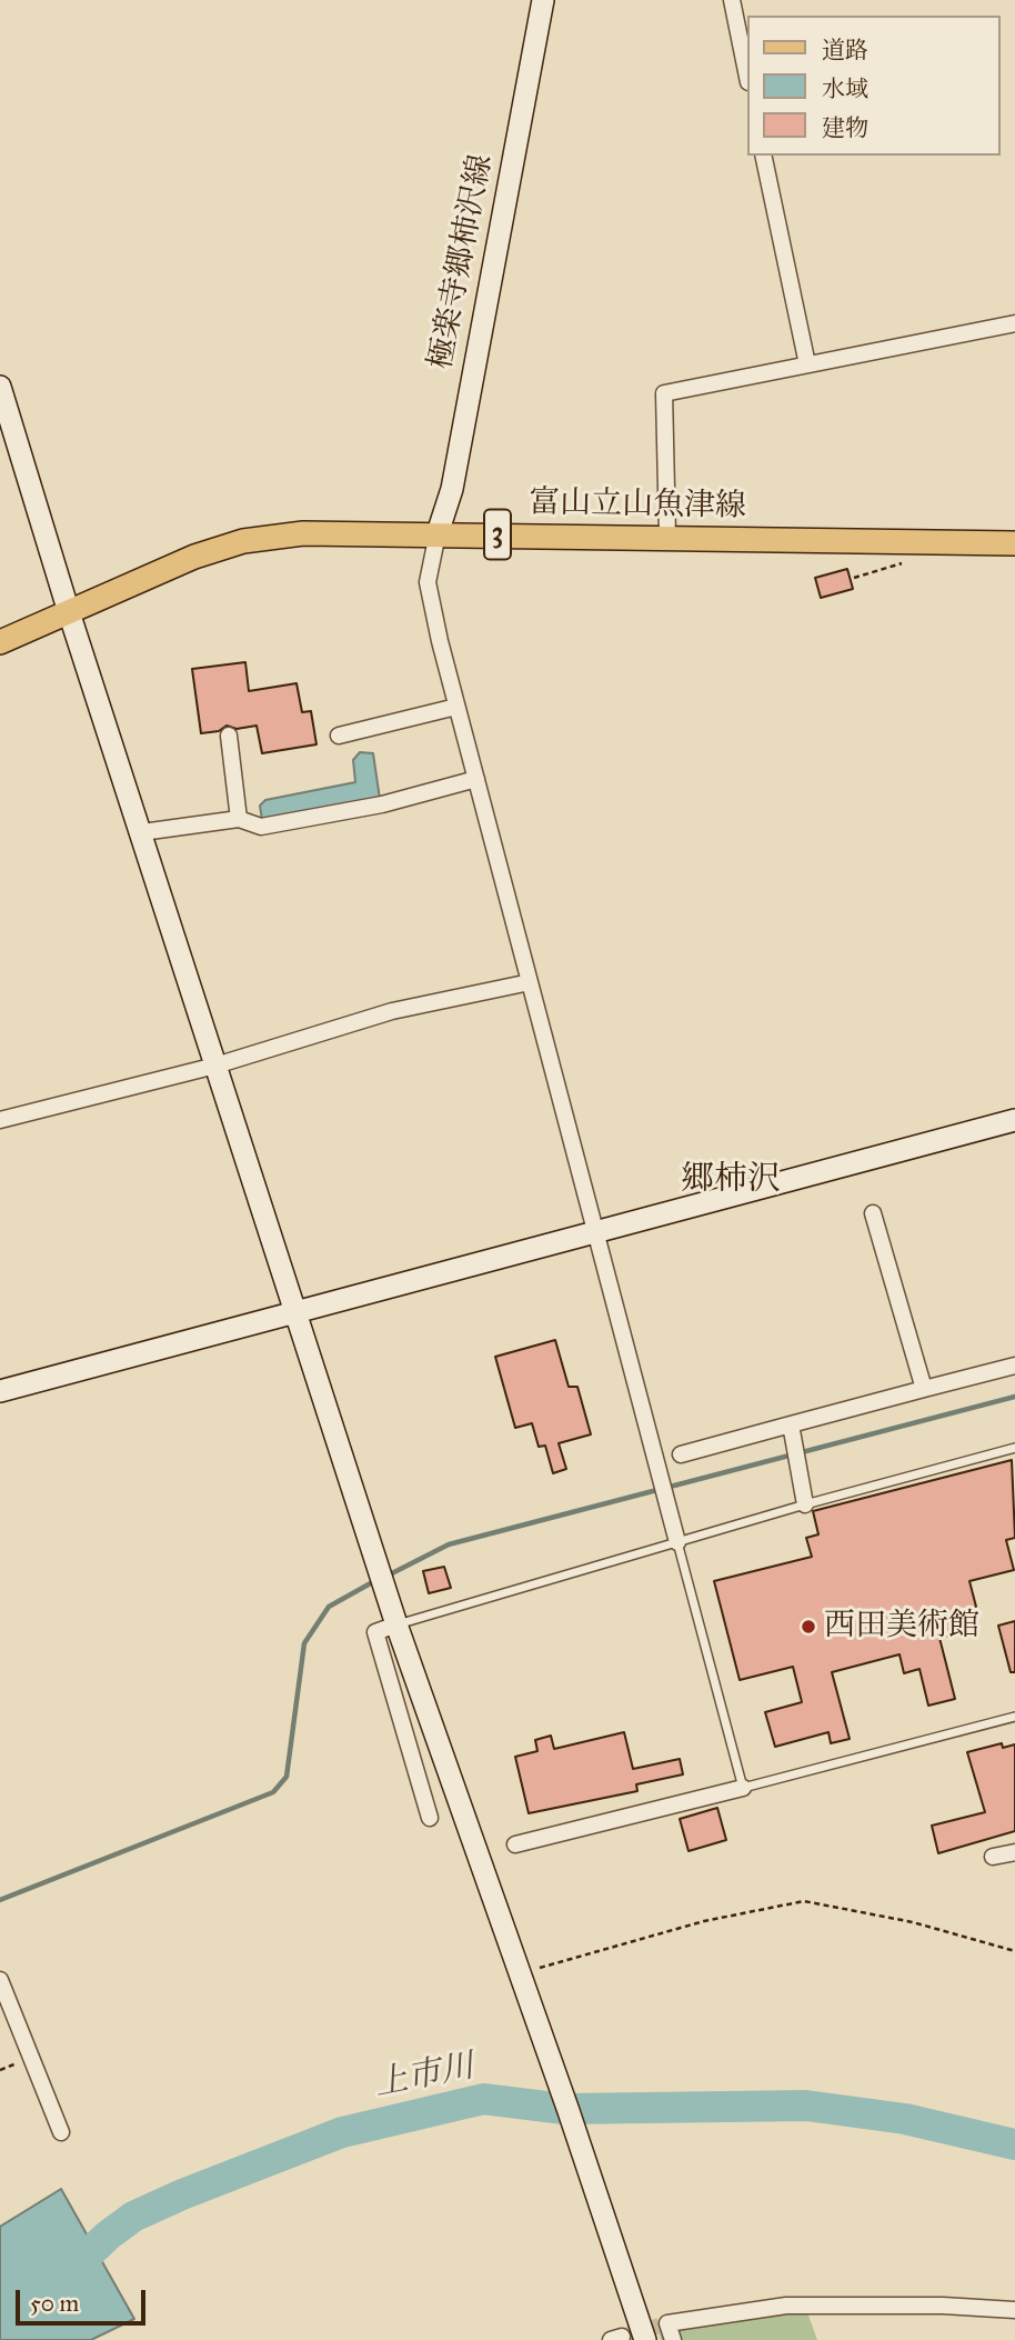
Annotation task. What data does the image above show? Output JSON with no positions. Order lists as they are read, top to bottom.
{
  "streets": {
    "main road": ["富山立山魚津線", "3"],
    "street": ["極楽寺郷柿沢線"]
  },
  "crossings": [
    ["極楽寺郷柿沢線", "富山立山魚津線"]
  ],
  "districts": ["郷柿沢"],
  "water": ["上市川"],
  "places": ["西田美術館"],
  "legend": ["道路", "水域", "建物"],
  "scale_bar": "50 m"
}
